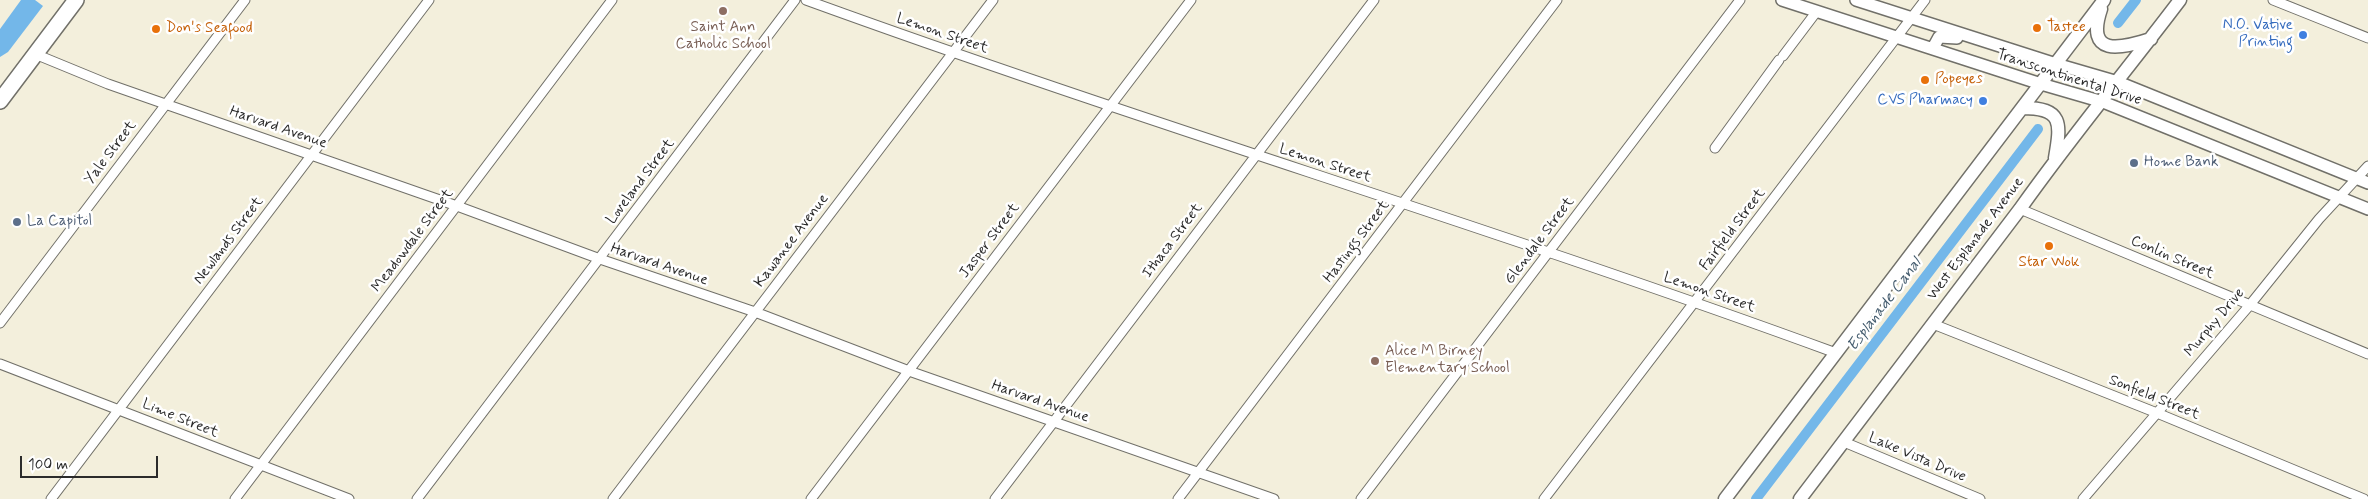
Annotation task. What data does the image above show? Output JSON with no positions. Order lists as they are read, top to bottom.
{
  "streets": {
    "main road": ["West Esplanade Avenue"],
    "street": [
      "Lemon Street",
      "Transcontinental Drive",
      "Harvard Avenue",
      "Yale Street",
      "Loveland Street",
      "Fairfield Street",
      "Newlands Street",
      "Meadowdale Street",
      "Kawanee Avenue",
      "Jasper Street",
      "Ithaca Street",
      "Glendale Street",
      "Hastings Street",
      "Conlin Street",
      "Murphy Drive",
      "Sonfield Street",
      "Lime Street",
      "Lake Vista Drive"
    ]
  },
  "crossings": [
    ["Lemon Street", "Fairfield Street"],
    ["Lemon Street", "Kawanee Avenue"],
    ["Lemon Street", "Jasper Street"],
    ["Lemon Street", "Ithaca Street"],
    ["Lemon Street", "Glendale Street"],
    ["Lemon Street", "Hastings Street"],
    ["Transcontinental Drive", "Fairfield Street"],
    ["Transcontinental Drive", "West Esplanade Avenue"],
    ["Transcontinental Drive", "Murphy Drive"],
    ["Harvard Avenue", "Yale Street"],
    ["Harvard Avenue", "Loveland Street"],
    ["Harvard Avenue", "Newlands Street"],
    ["Harvard Avenue", "Meadowdale Street"],
    ["Harvard Avenue", "Kawanee Avenue"],
    ["Harvard Avenue", "Jasper Street"],
    ["Harvard Avenue", "Ithaca Street"],
    ["Harvard Avenue", "Hastings Street"],
    ["West Esplanade Avenue", "Conlin Street"],
    ["West Esplanade Avenue", "Sonfield Street"],
    ["West Esplanade Avenue", "Lake Vista Drive"],
    ["Newlands Street", "Lime Street"],
    ["Meadowdale Street", "Lime Street"],
    ["Conlin Street", "Murphy Drive"],
    ["Murphy Drive", "Sonfield Street"]
  ],
  "water": ["Esplanade Canal"],
  "places": [
    "Saint Ann Catholic School",
    "Tastee",
    "Don's Seafood",
    "N.O. Vative Printing",
    "Popeyes",
    "CVS Pharmacy",
    "Home Bank",
    "La Capitol",
    "Star Wok",
    "Alice M Birney Elementary School"
  ],
  "scale_bar": "100 m"
}
